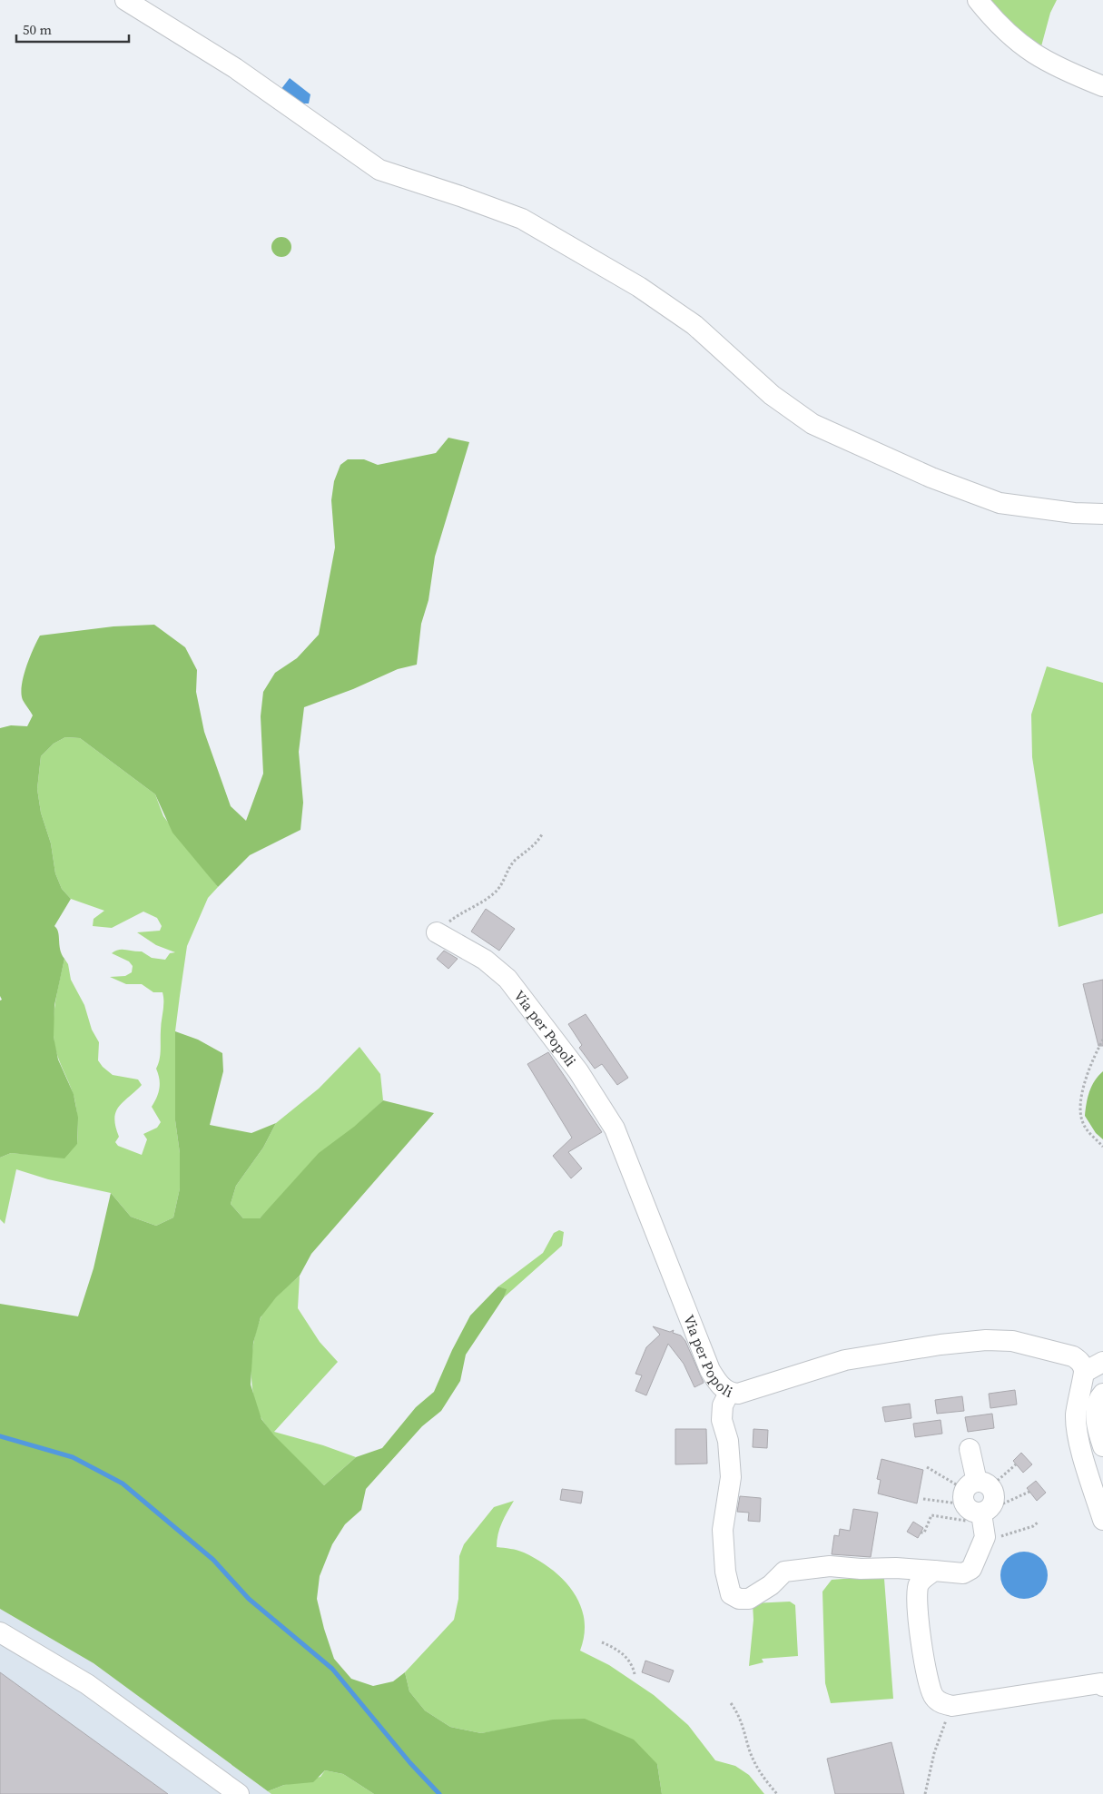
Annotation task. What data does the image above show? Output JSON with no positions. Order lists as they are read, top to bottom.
{
  "streets": {
    "street": ["Via per Popoli"]
  },
  "scale_bar": "50 m"
}
